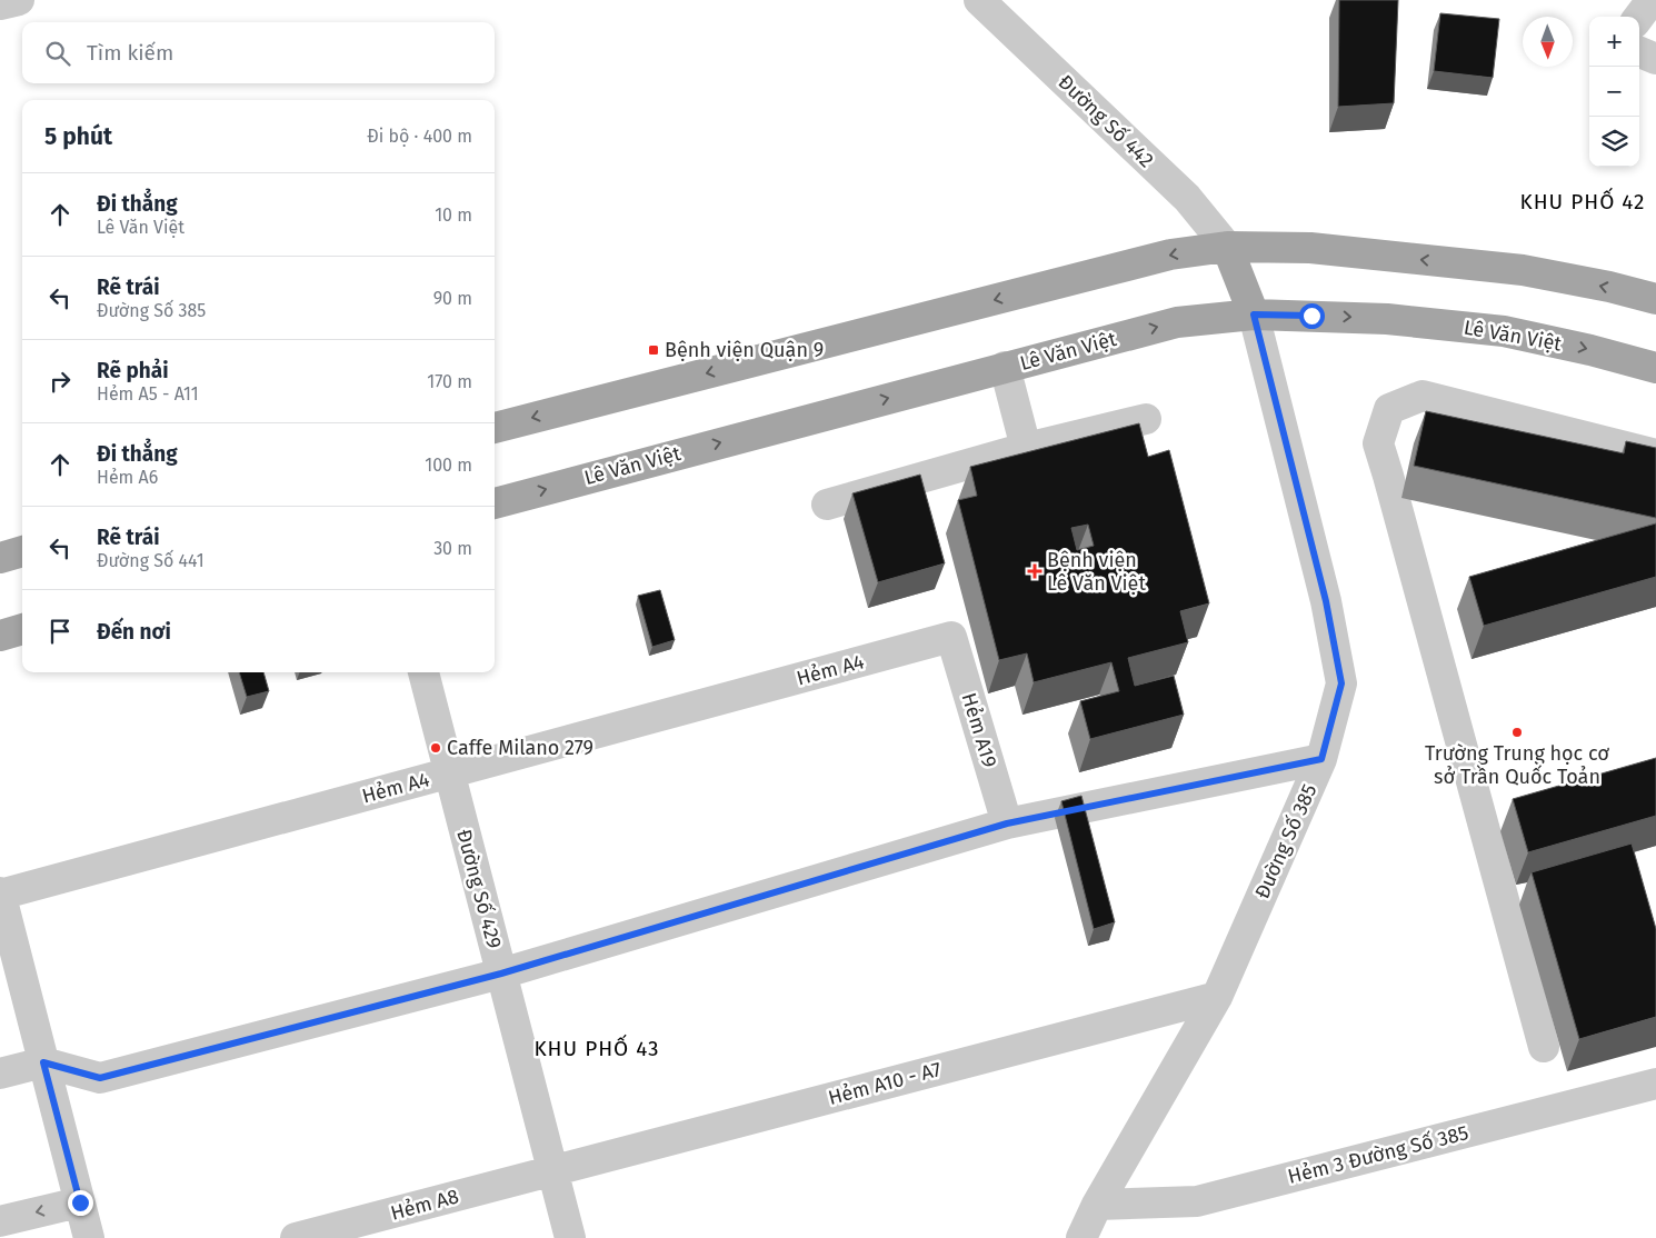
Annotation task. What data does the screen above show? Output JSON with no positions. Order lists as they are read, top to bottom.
{
  "streets": {
    "main road": ["Lê Văn Việt"],
    "street": [
      "Đường Số 442",
      "Hẻm A4",
      "Hẻm A19",
      "Đường Số 385",
      "Đường Số 429",
      "Hẻm A10 - A7",
      "Hẻm 3 Đường Số 385",
      "Hẻm A8"
    ]
  },
  "crossings": [
    ["Lê Văn Việt", "Đường Số 385"],
    ["Hẻm A4", "Hẻm A19"],
    ["Hẻm A4", "Đường Số 429"],
    ["Đường Số 385", "Hẻm A10 - A7"],
    ["Đường Số 385", "Hẻm 3 Đường Số 385"],
    ["Đường Số 429", "Hẻm A10 - A7"],
    ["Đường Số 429", "Hẻm A8"],
    ["Hẻm A10 - A7", "Hẻm A8"]
  ],
  "districts": ["KHU PHỐ 42", "KHU PHỐ 43"],
  "places": {
    "transit": ["Bệnh viện Quận 9"],
    "health": ["Bệnh viện Lê Văn Việt"],
    "other": ["Trường Trung học cơ sở Trần Quốc Toản", "Caffe Milano 279"]
  },
  "north": "bottom",
  "page": {
    "map_buttons": ["+", "−"],
    "search": "Tìm kiếm",
    "heading": ["5 phút", "Đi bộ · 400 m"],
    "list": [
      ["Đi thẳng", "Lê Văn Việt", "10 m"],
      ["Rẽ trái", "Đường Số 385", "90 m"],
      ["Rẽ phải", "Hẻm A5 - A11", "170 m"],
      ["Đi thẳng", "Hẻm A6", "100 m"],
      ["Rẽ trái", "Đường Số 441", "30 m"],
      "Đến nơi"
    ]
  }
}
